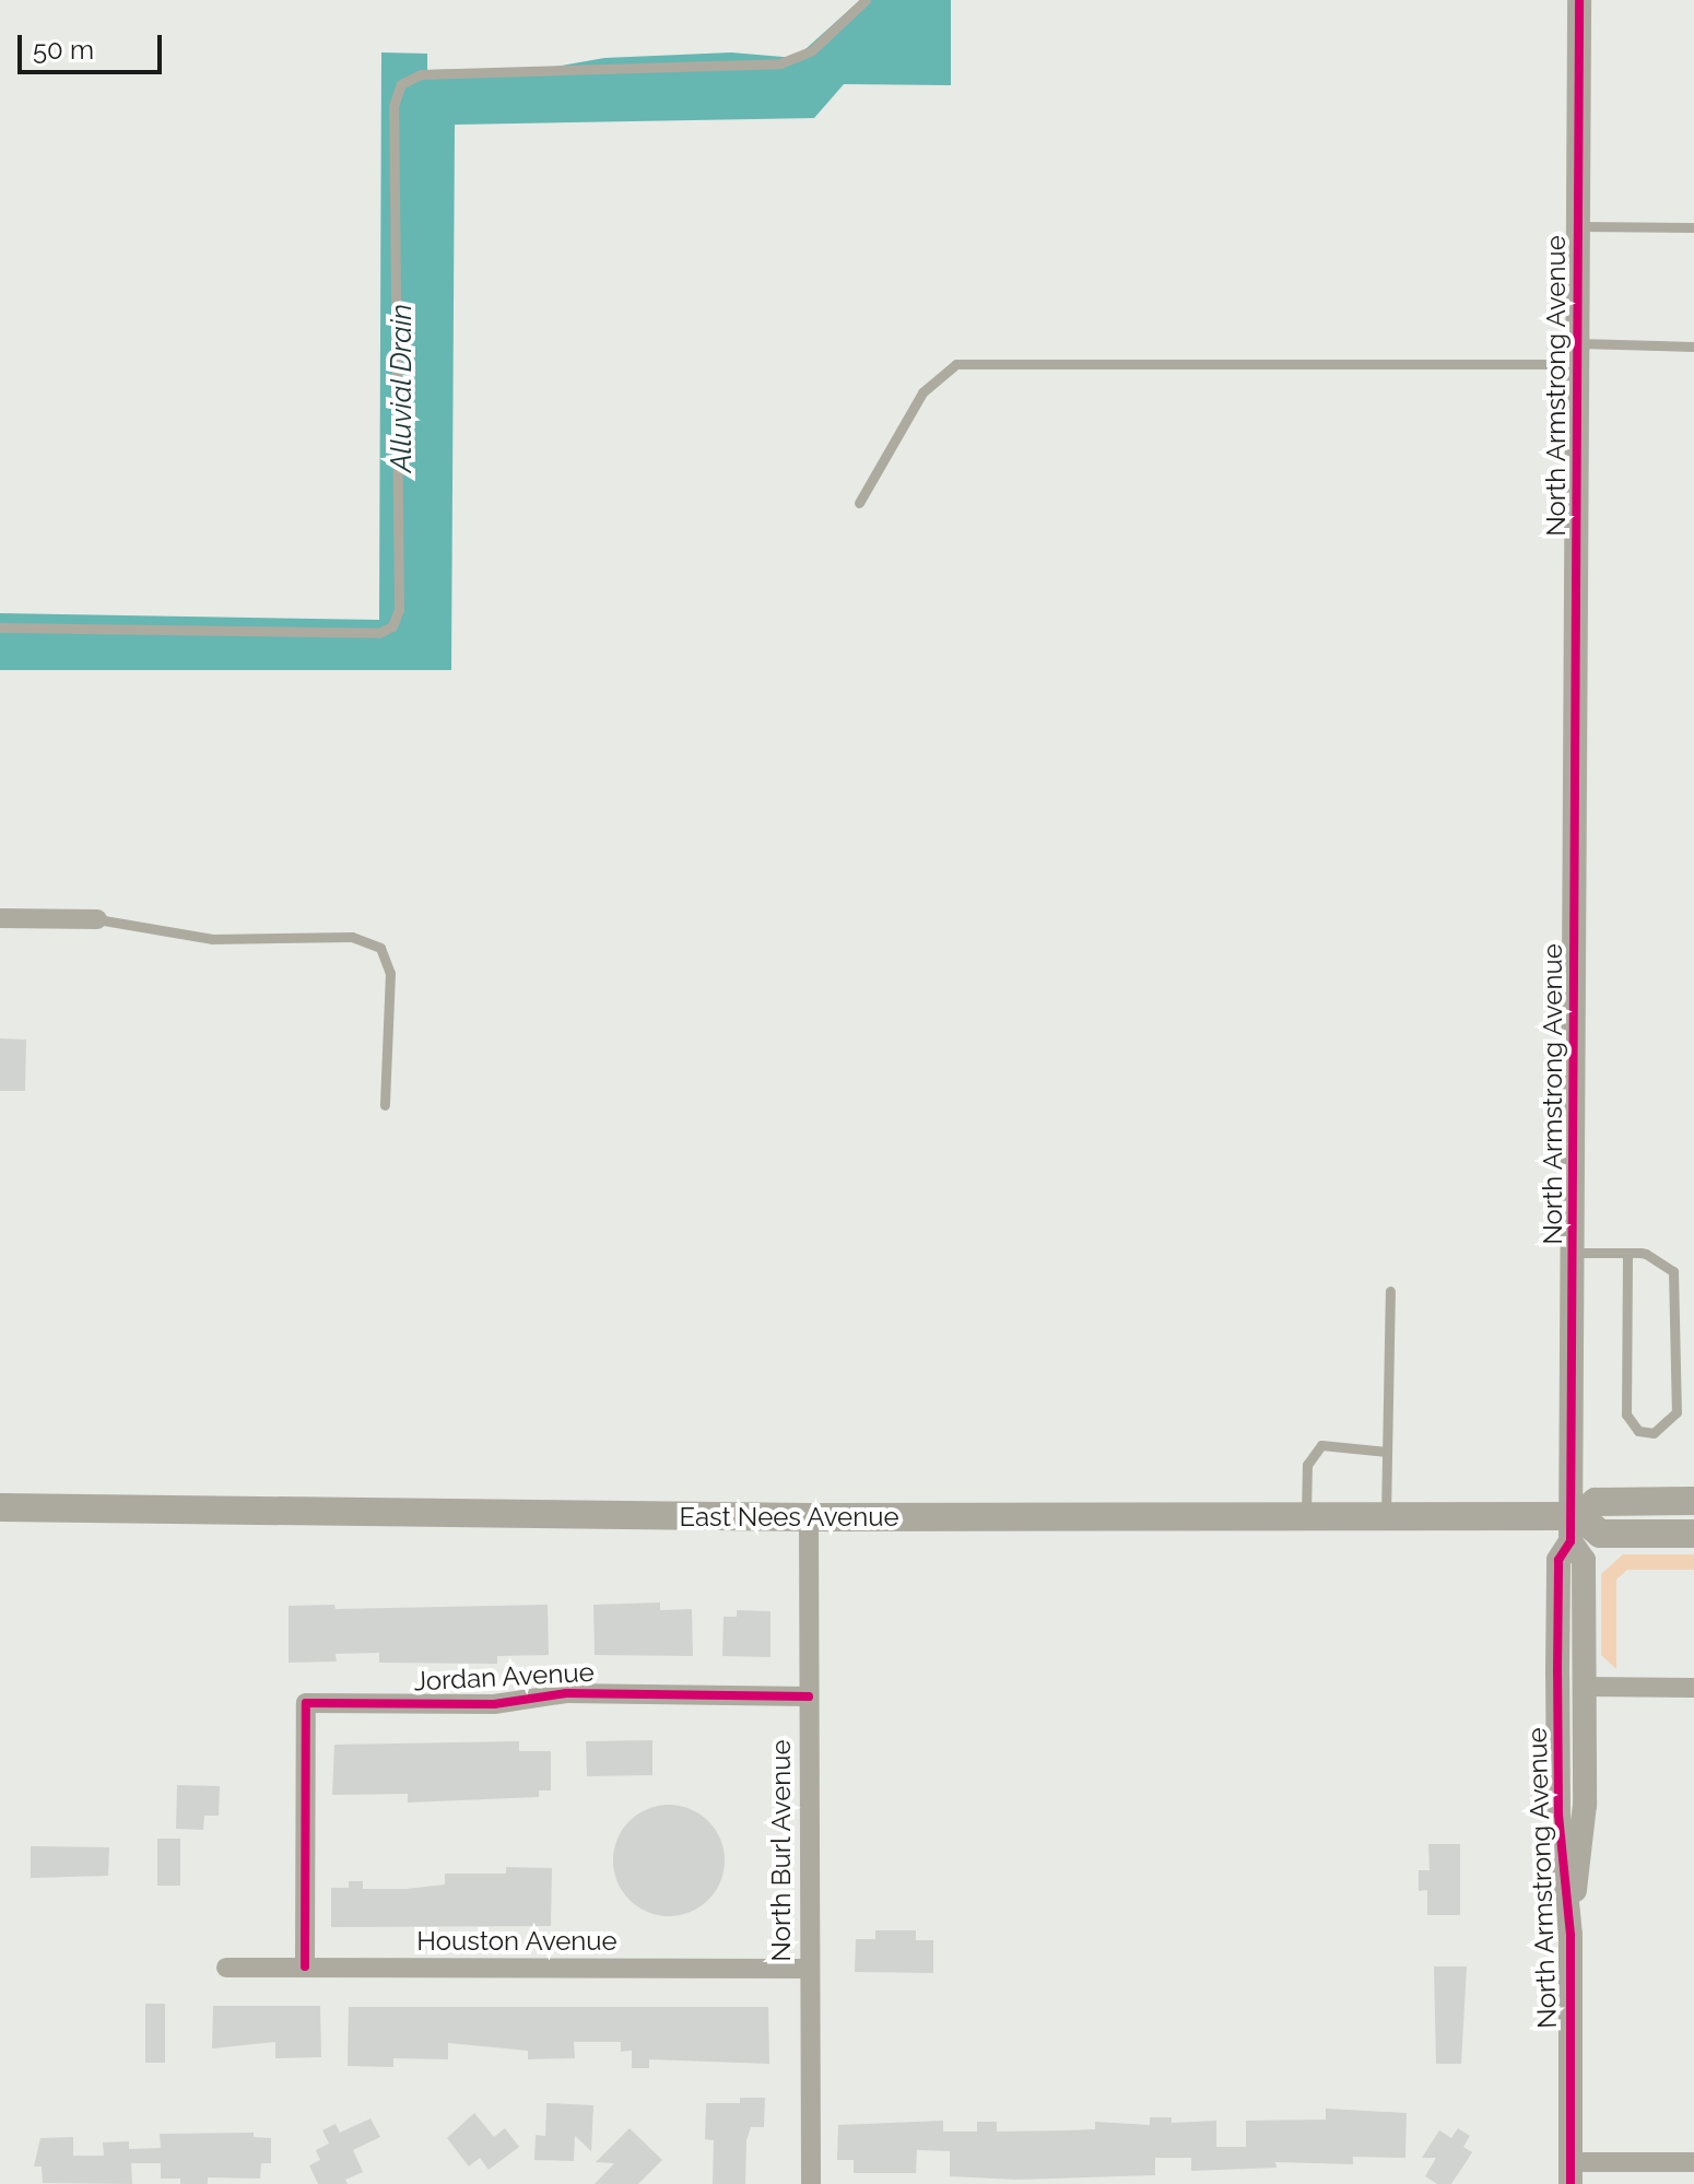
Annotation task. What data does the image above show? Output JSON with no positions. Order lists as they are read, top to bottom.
{
  "streets": {
    "main road": ["East Nees Avenue"],
    "street": [
      "North Armstrong Avenue",
      "Jordan Avenue",
      "North Burl Avenue",
      "Houston Avenue"
    ]
  },
  "crossings": [
    ["North Armstrong Avenue", "East Nees Avenue"],
    ["East Nees Avenue", "North Burl Avenue"],
    ["Jordan Avenue", "North Burl Avenue"],
    ["Jordan Avenue", "Houston Avenue"],
    ["North Burl Avenue", "Houston Avenue"]
  ],
  "water": ["Alluvial Drain"],
  "scale_bar": "50 m"
}
